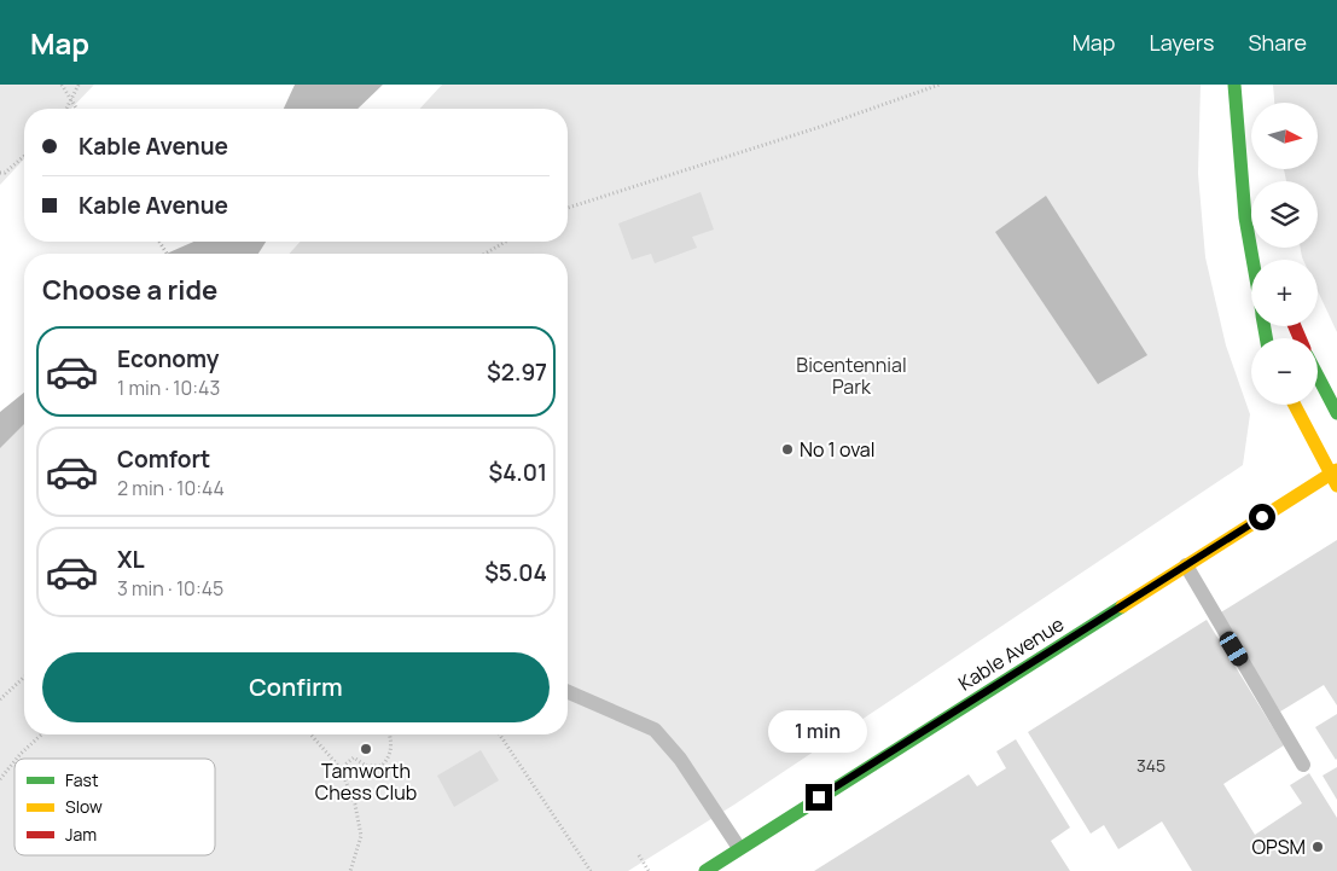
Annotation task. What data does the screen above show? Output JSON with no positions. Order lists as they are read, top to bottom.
{
  "streets": {
    "street": ["Kable Avenue"]
  },
  "parks": ["Bicentennial Park"],
  "places": ["No 1 oval", "Tamworth Chess Club", "OPSM"],
  "house_numbers": ["345"],
  "legend": ["Fast", "Slow", "Jam"],
  "north": "right",
  "page": {
    "header": "Map",
    "nav": ["Map", "Layers", "Share"],
    "map_buttons": ["+", "−"],
    "banner": ["Kable Avenue", "Kable Avenue"],
    "heading": "Choose a ride",
    "list": [
      {
        "name": "Economy",
        "note": "1 min · 10:43",
        "value": "$2.97"
      },
      {
        "name": "Comfort",
        "note": "2 min · 10:44",
        "value": "$4.01"
      },
      {
        "name": "XL",
        "note": "3 min · 10:45",
        "value": "$5.04"
      }
    ],
    "buttons": "Confirm",
    "bubble": "1 min"
  }
}
